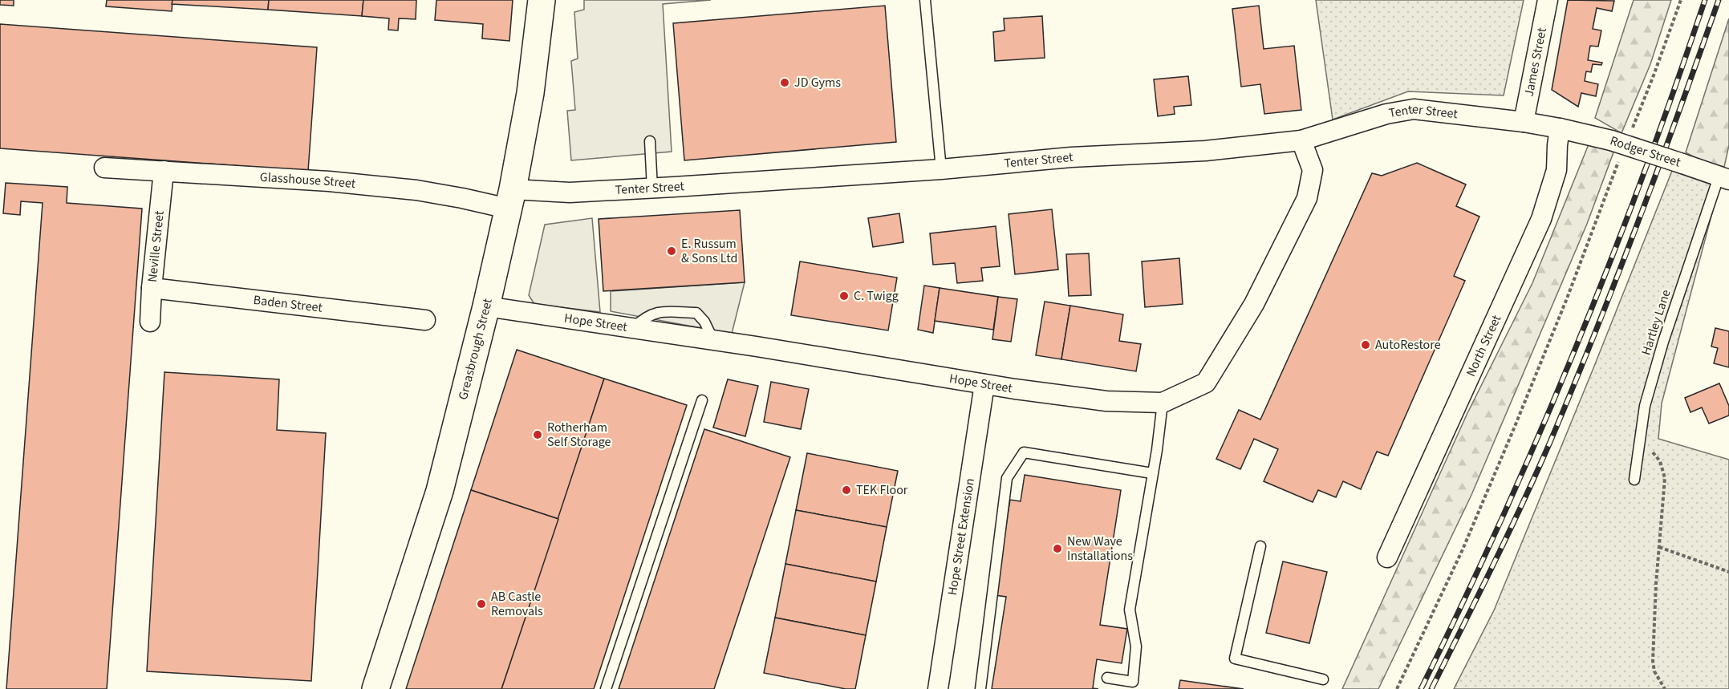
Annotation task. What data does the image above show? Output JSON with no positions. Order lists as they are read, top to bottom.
{
  "streets": {
    "main road": ["Greasbrough Street"],
    "street": [
      "James Street",
      "Tenter Street",
      "Rodger Street",
      "Glasshouse Street",
      "Neville Street",
      "Baden Street",
      "Hope Street",
      "North Street",
      "Hope Street Extension"
    ],
    "lane": ["Hartley Lane"]
  },
  "crossings": [
    ["James Street", "Tenter Street"],
    ["Tenter Street", "Rodger Street"],
    ["Tenter Street", "Glasshouse Street"],
    ["Tenter Street", "Hope Street"],
    ["Tenter Street", "North Street"],
    ["Tenter Street", "Greasbrough Street"],
    ["Rodger Street", "Hartley Lane"],
    ["Rodger Street", "North Street"],
    ["Glasshouse Street", "Neville Street"],
    ["Glasshouse Street", "Greasbrough Street"],
    ["Neville Street", "Baden Street"],
    ["Hope Street", "Greasbrough Street"],
    ["Hope Street", "Hope Street Extension"]
  ],
  "places": [
    "JD Gyms",
    "E. Russum & Sons Ltd",
    "C. Twigg",
    "AutoRestore",
    "Rotherham Self Storage",
    "TEK Floor",
    "New Wave Installations",
    "AB Castle Removals"
  ]
}
